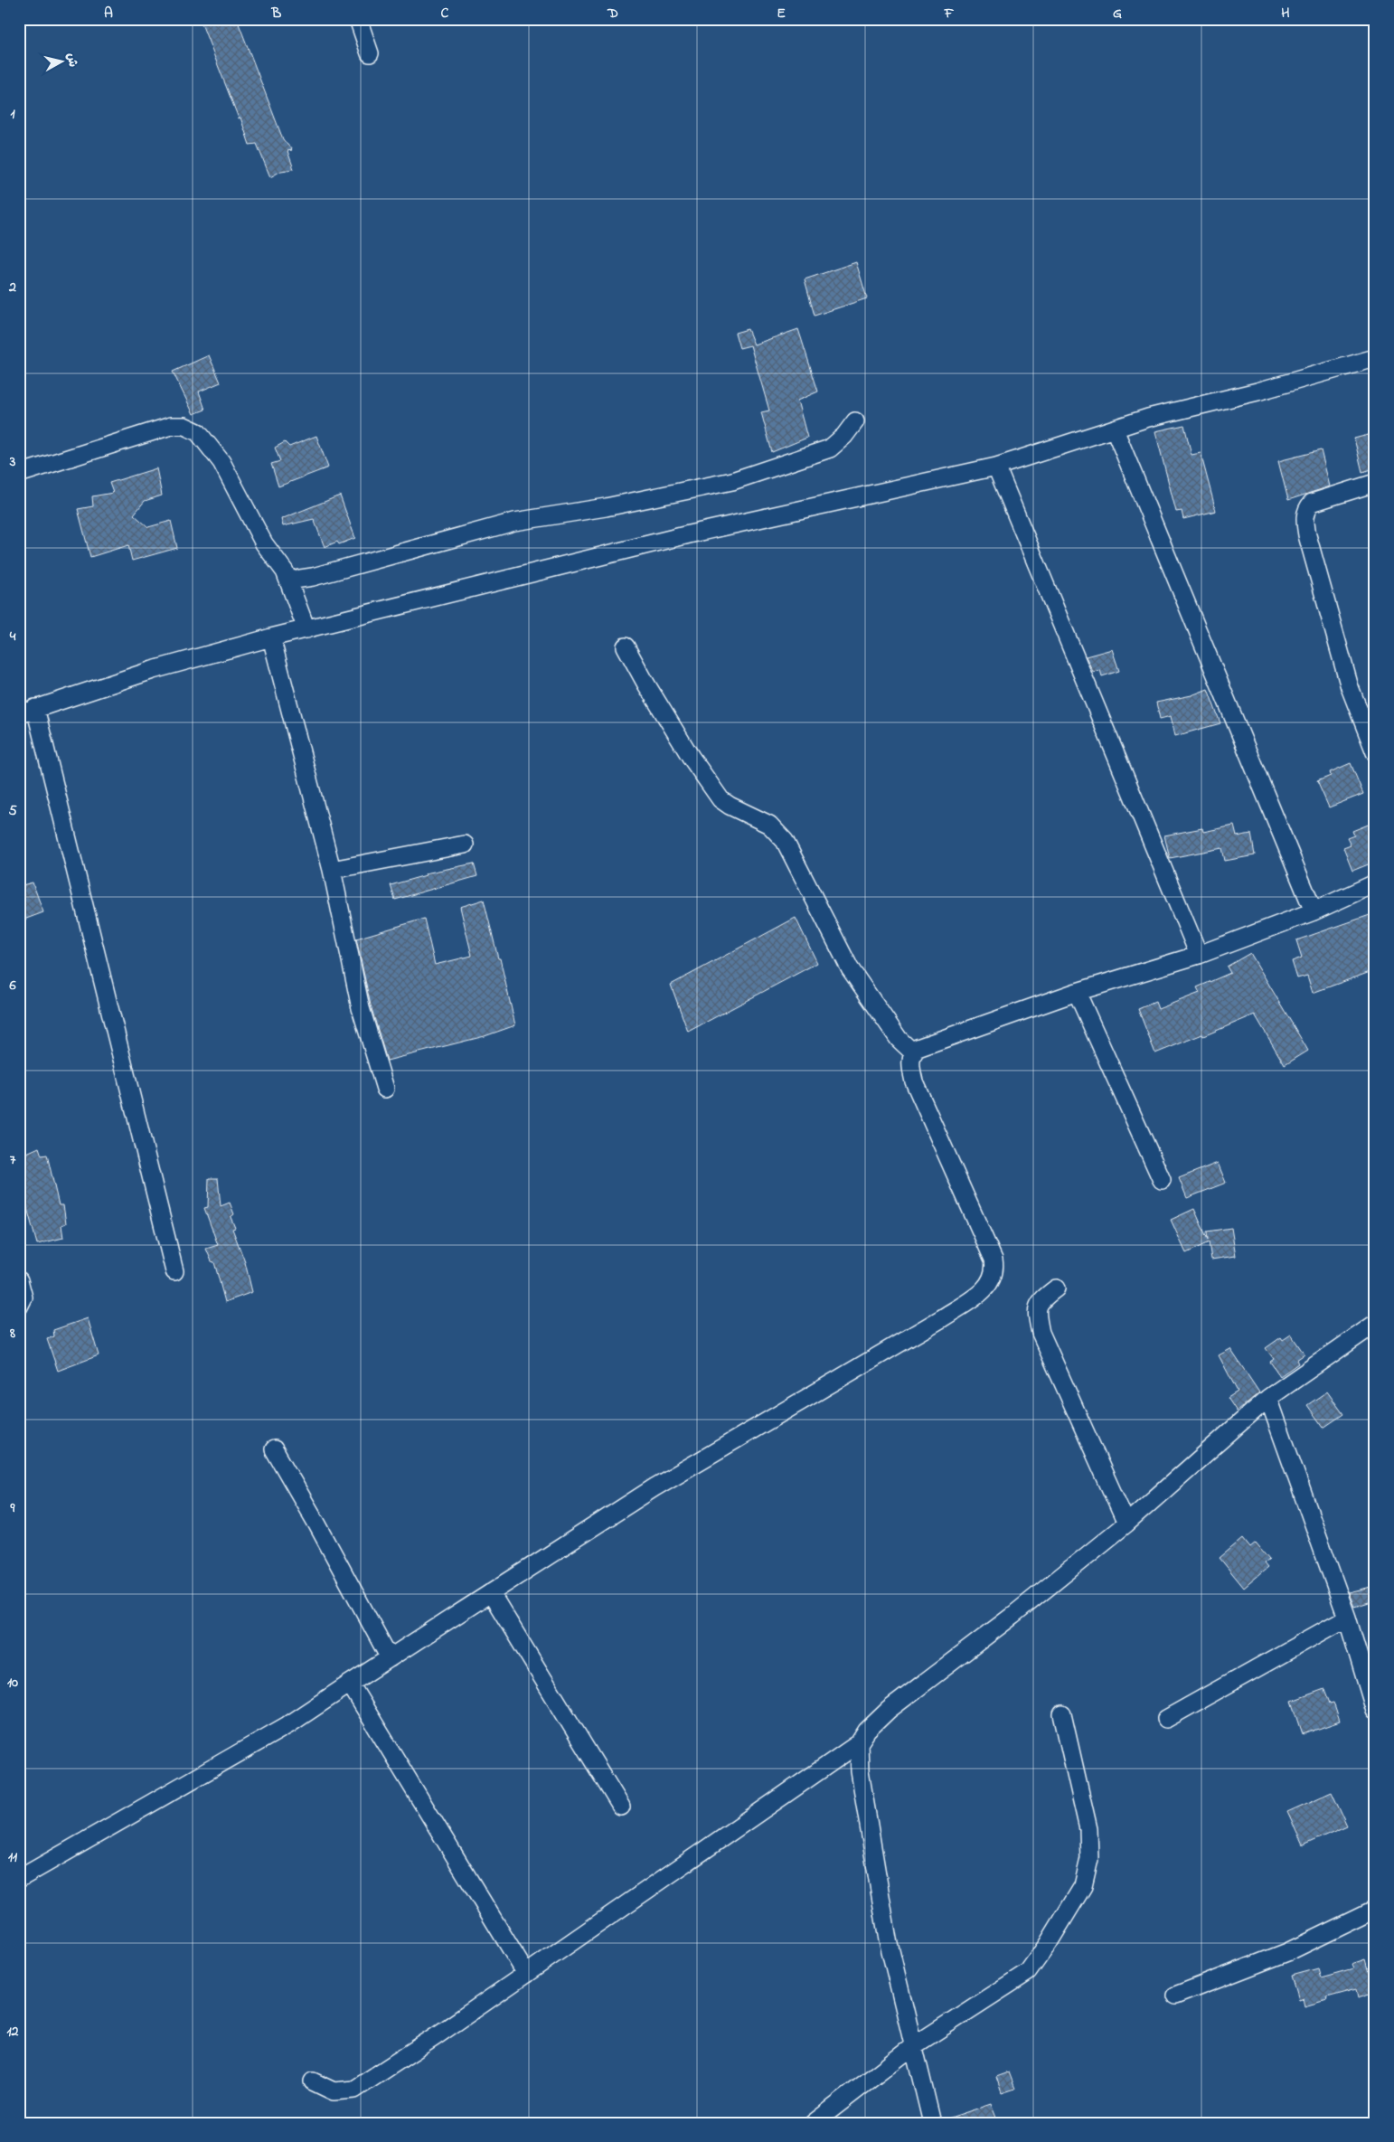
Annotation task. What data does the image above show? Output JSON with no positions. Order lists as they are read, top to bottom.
{
  "north": "right",
  "grid": {
    "columns": [
      "A",
      "B",
      "C",
      "D",
      "E",
      "F",
      "G",
      "H"
    ],
    "rows": [
      "1",
      "2",
      "3",
      "4",
      "5",
      "6",
      "7",
      "8",
      "9",
      "10",
      "11",
      "12"
    ]
  }
}
